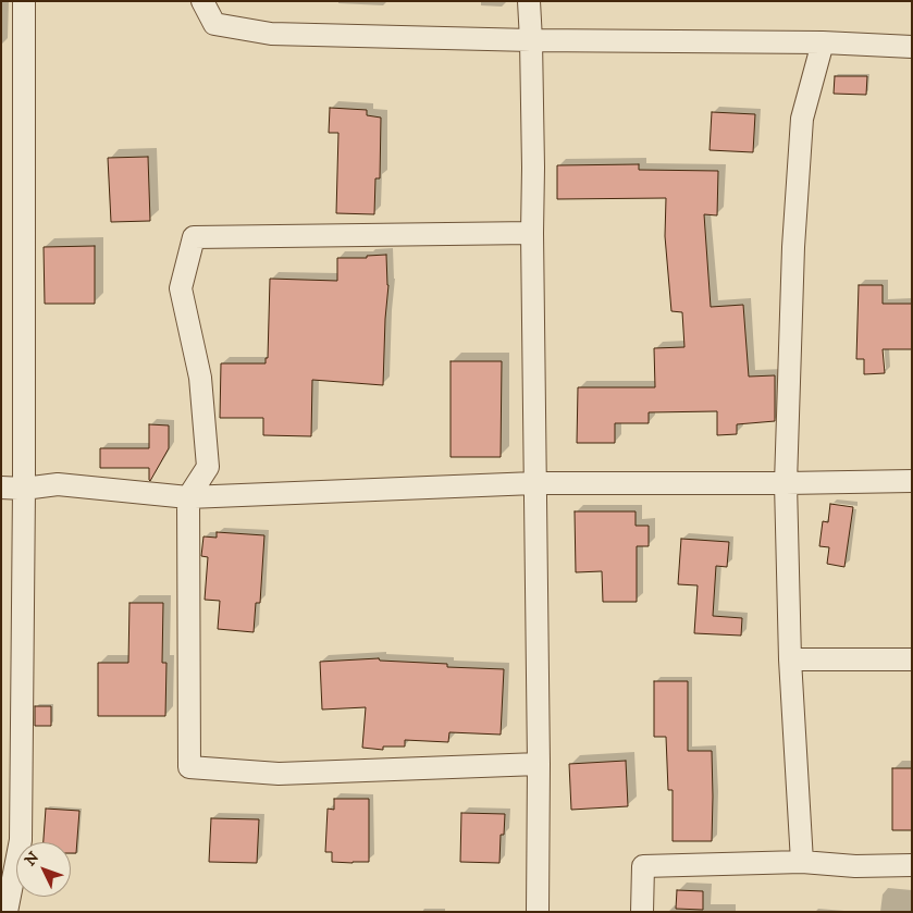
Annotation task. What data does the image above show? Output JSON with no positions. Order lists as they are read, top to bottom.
{
  "north": "top left"
}
